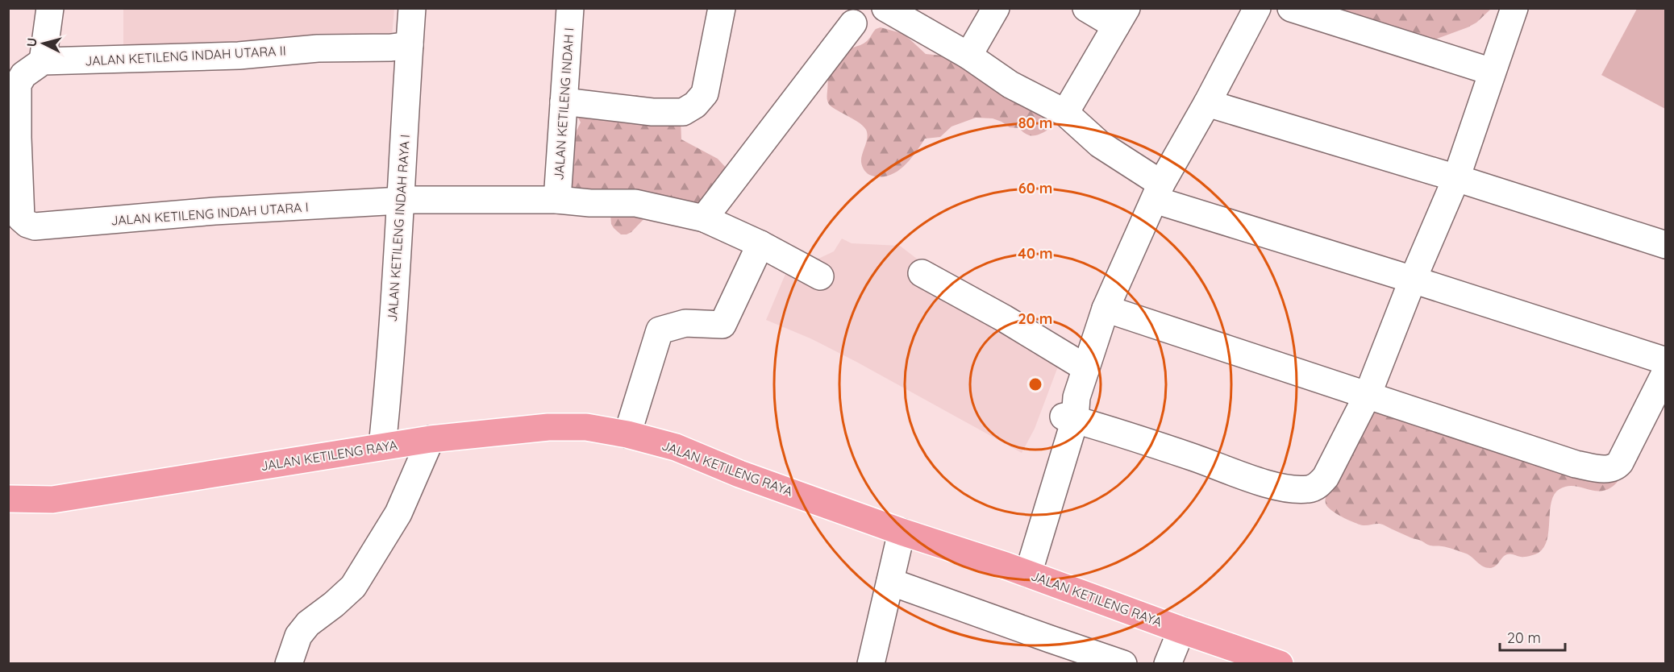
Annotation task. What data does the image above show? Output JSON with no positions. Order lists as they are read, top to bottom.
{
  "streets": {
    "main road": ["JALAN KETILENG RAYA"],
    "street": [
      "JALAN KETILENG INDAH UTARA II",
      "JALAN KETILENG INDAH I",
      "JALAN KETILENG INDAH UTARA I",
      "JALAN KETILENG INDAH RAYA I"
    ]
  },
  "crossings": [
    ["JALAN KETILENG INDAH UTARA II", "JALAN KETILENG INDAH RAYA I"],
    ["JALAN KETILENG INDAH I", "JALAN KETILENG INDAH UTARA I"],
    ["JALAN KETILENG INDAH I", "JALAN KETILENG INDAH RAYA I"],
    ["JALAN KETILENG INDAH UTARA I", "JALAN KETILENG INDAH RAYA I"],
    ["JALAN KETILENG INDAH RAYA I", "JALAN KETILENG RAYA"]
  ],
  "scale_bar": "20 m",
  "north": "left",
  "rings": [
    "80 m",
    "60 m",
    "40 m",
    "20 m"
  ]
}
